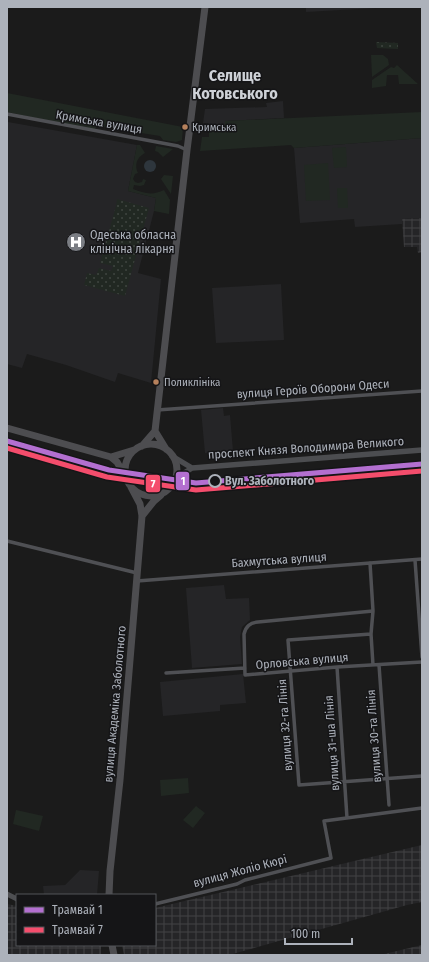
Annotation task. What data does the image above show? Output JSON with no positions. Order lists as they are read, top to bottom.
{
  "streets": {
    "highway": ["вулиця Академіка Заболотного"],
    "main road": ["проспект Князя Володимира Великого"],
    "street": [
      "Кримська вулиця",
      "вулиця Героїв Оборони Одеси",
      "Бахмутська вулиця",
      "Орловська вулиця",
      "вулиця 32-га Лінія",
      "вулиця 30-та Лінія",
      "вулиця 31-ша Лінія",
      "вулиця Жоліо Кюрі"
    ]
  },
  "crossings": [
    ["проспект Князя Володимира Великого", "вулиця Академіка Заболотного"],
    ["Бахмутська вулиця", "вулиця Академіка Заболотного"],
    ["Орловська вулиця", "вулиця 32-га Лінія"],
    ["Орловська вулиця", "вулиця 30-та Лінія"],
    ["Орловська вулиця", "вулиця 31-ша Лінія"],
    ["вулиця 32-га Лінія", "вулиця 31-ша Лінія"],
    ["вулиця 31-ша Лінія", "вулиця Жоліо Кюрі"]
  ],
  "districts": ["Селище Котовського"],
  "places": {
    "other": ["Кримська", "Поликлініка", "Вул. Заболотного"],
    "hospital": ["Одеська обласна клінічна лікарня"]
  },
  "lines": ["tram line 1", "tram line 7"],
  "legend": ["Трамвай 1", "Трамвай 7"],
  "scale_bar": "100 m"
}
